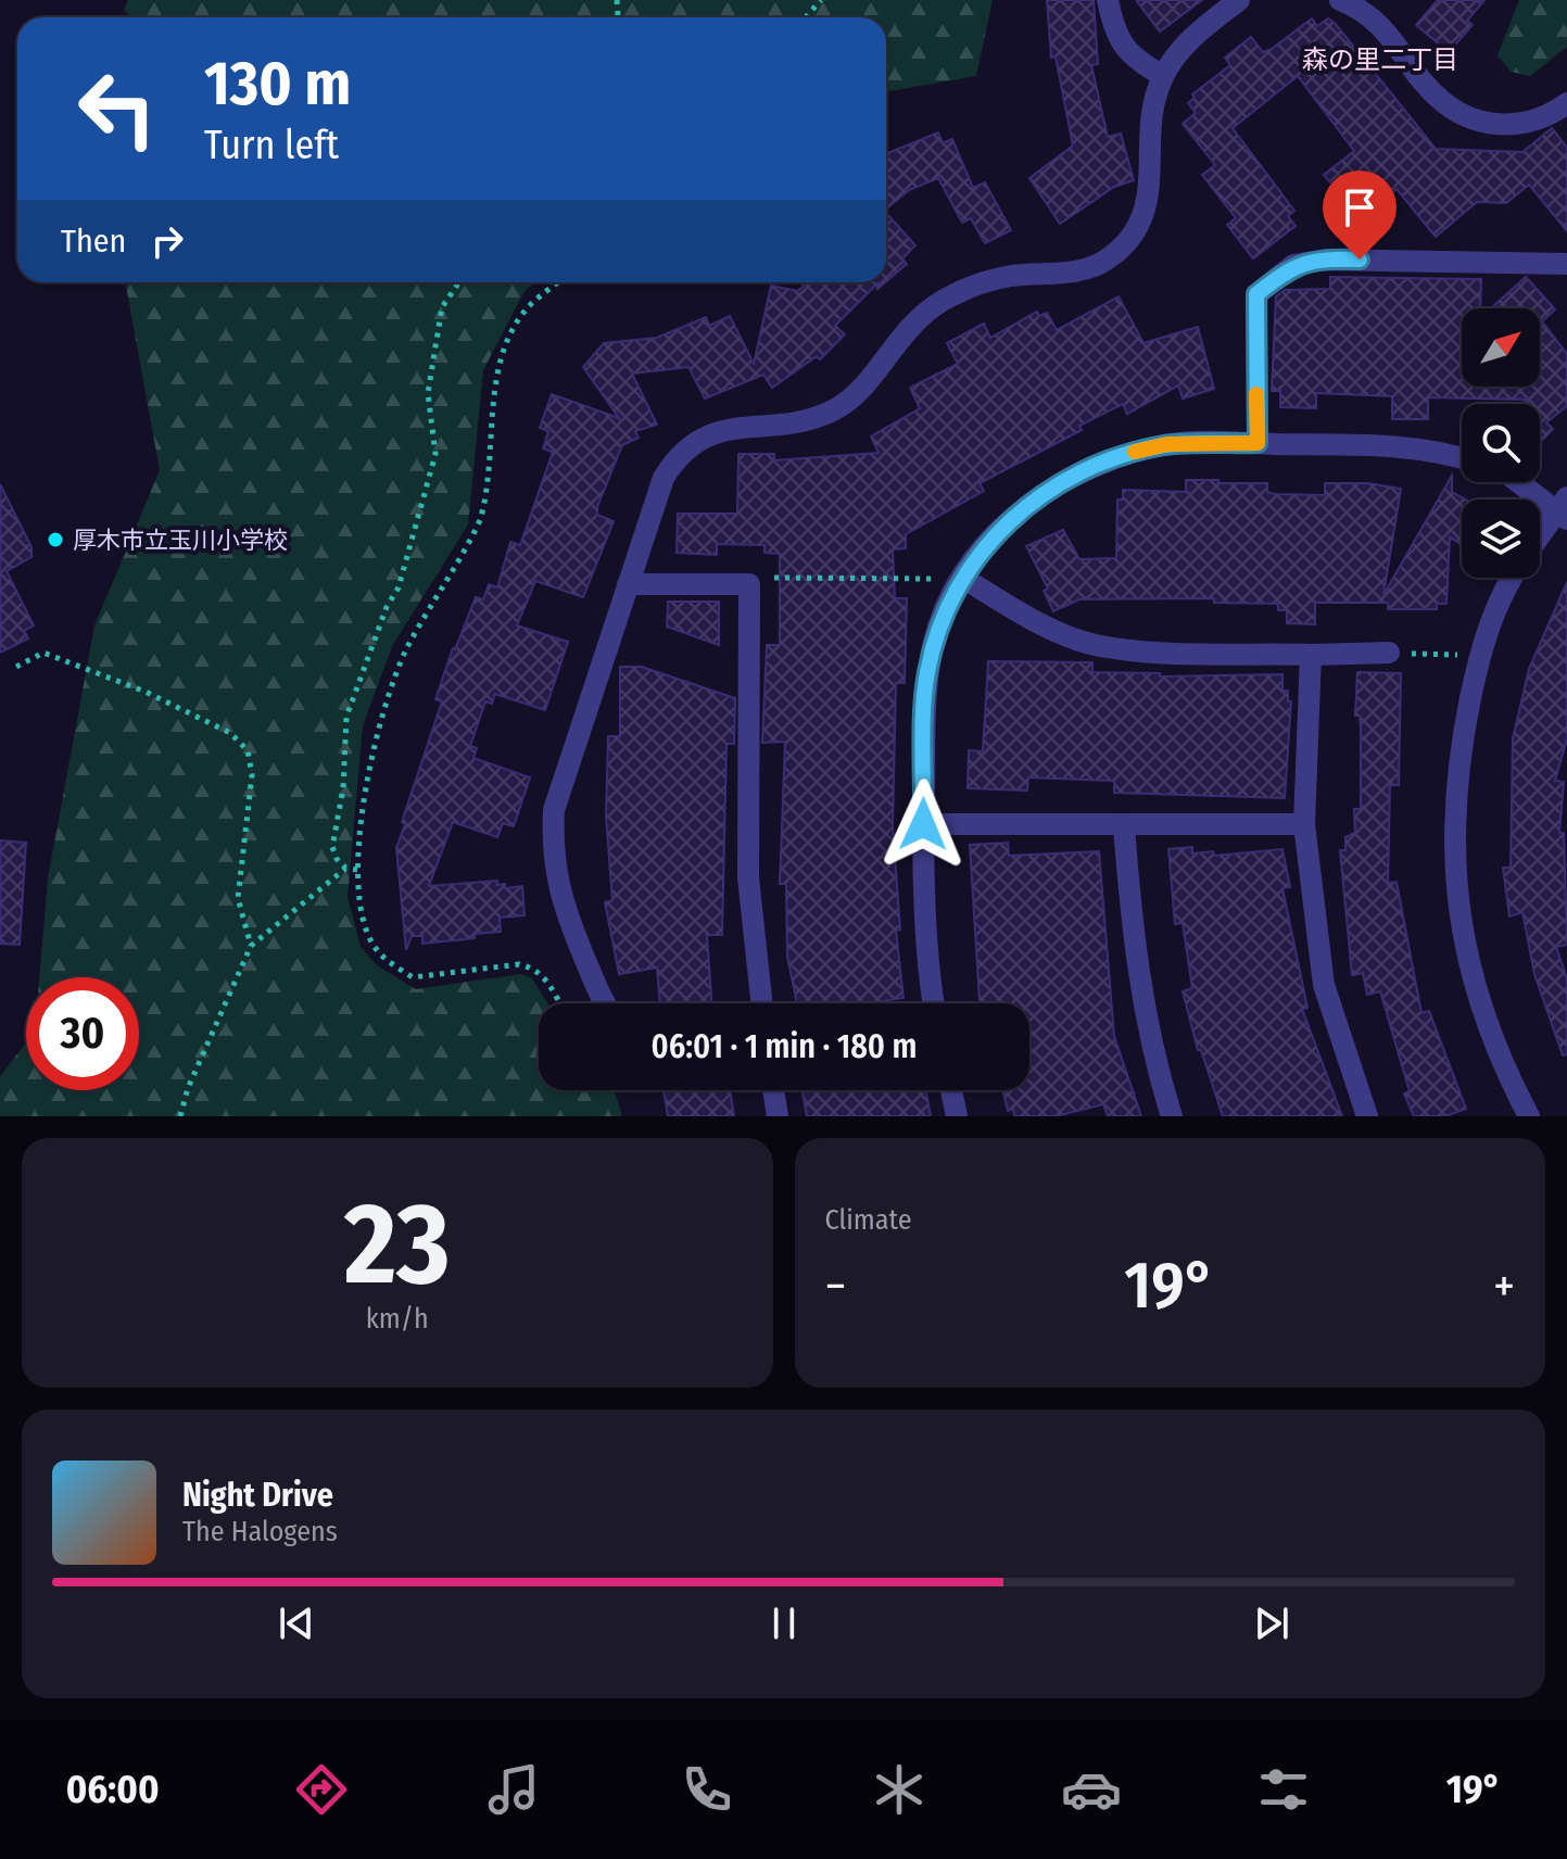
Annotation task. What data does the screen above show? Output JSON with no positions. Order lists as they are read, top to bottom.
{
  "districts": ["森の里二丁目"],
  "places": ["厚木市立玉川小学校"],
  "north": "top right",
  "page": {
    "turn": ["130 m", "Turn left"],
    "then": "Then",
    "limit": "30",
    "trip": "06:01 · 1 min · 180 m",
    "tile": [
      ["23", "km/h"],
      "Climate"
    ],
    "heat": ["−", "19°", "+"],
    "song": ["Night Drive", "The Halogens"],
    "tabs": ["06:00", "19°"]
  }
}
